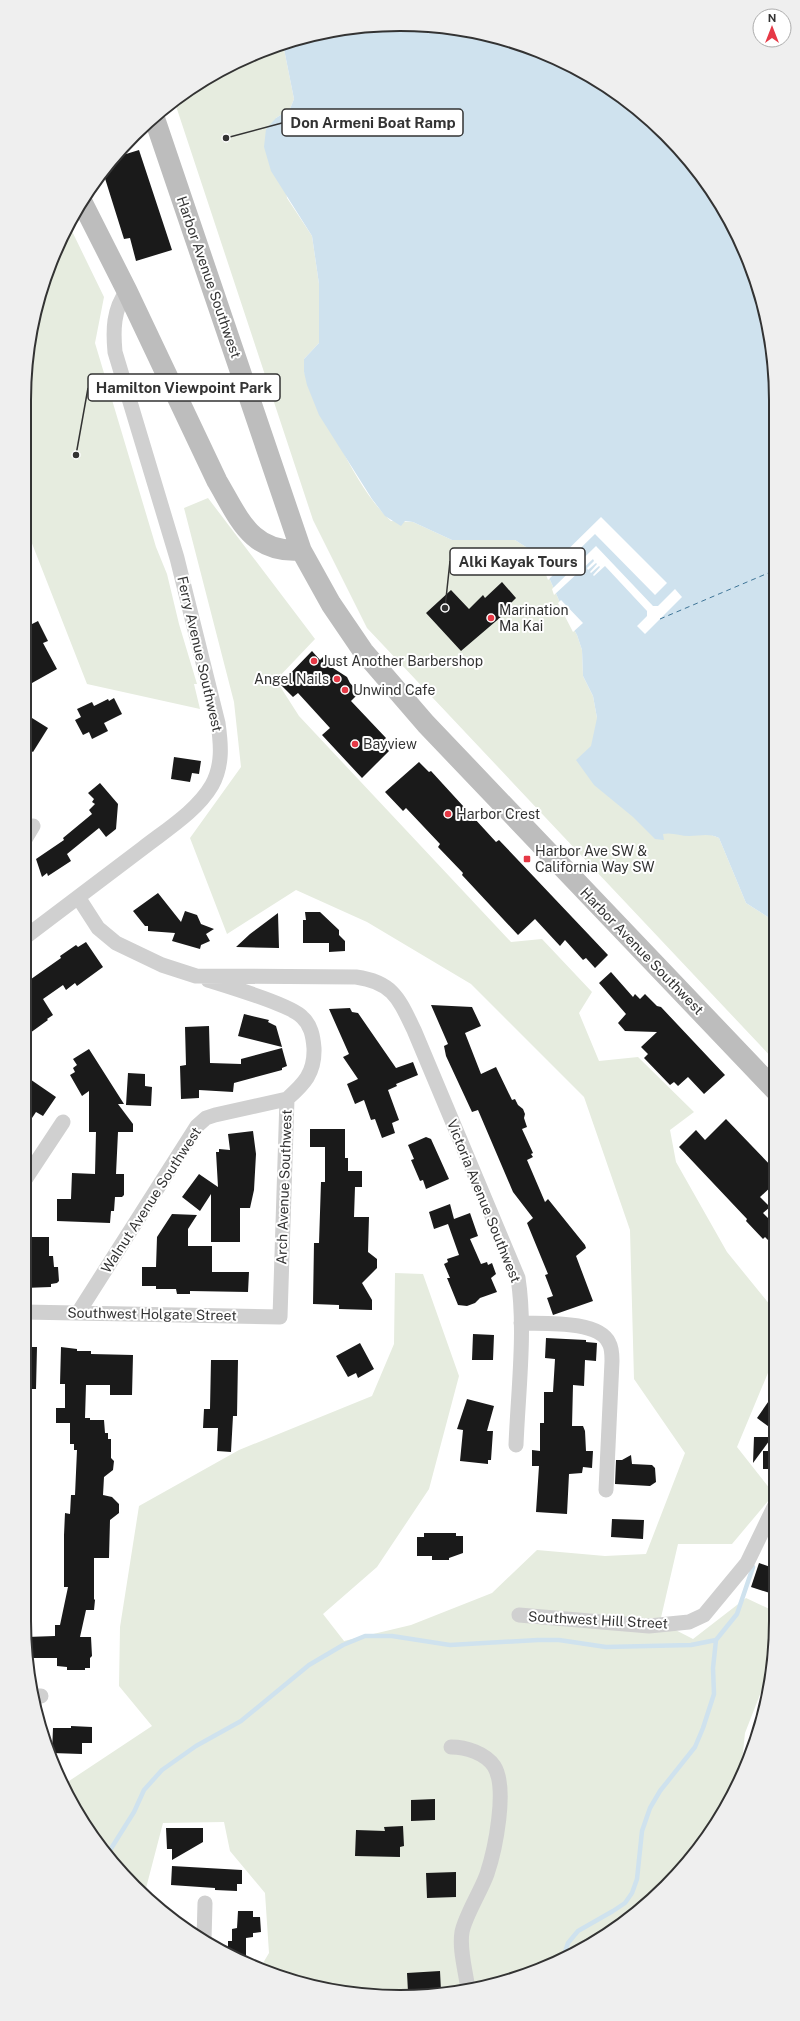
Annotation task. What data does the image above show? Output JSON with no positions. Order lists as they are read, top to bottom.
{
  "streets": {
    "main road": ["Harbor Avenue Southwest"],
    "street": [
      "Ferry Avenue Southwest",
      "Arch Avenue Southwest",
      "Walnut Avenue Southwest",
      "Victoria Avenue Southwest",
      "Southwest Holgate Street",
      "Southwest Hill Street"
    ]
  },
  "crossings": [
    ["Ferry Avenue Southwest", "Arch Avenue Southwest"],
    ["Arch Avenue Southwest", "Walnut Avenue Southwest"],
    ["Arch Avenue Southwest", "Victoria Avenue Southwest"],
    ["Arch Avenue Southwest", "Southwest Holgate Street"],
    ["Walnut Avenue Southwest", "Southwest Holgate Street"]
  ],
  "places": {
    "other": [
      "Don Armeni Boat Ramp",
      "Hamilton Viewpoint Park",
      "Alki Kayak Tours",
      "Marination Ma Kai",
      "Just Another Barbershop",
      "Angel Nails",
      "Unwind Cafe",
      "Bayview",
      "Harbor Crest"
    ],
    "transit": ["Harbor Ave SW & California Way SW"]
  },
  "north": "top"
}
